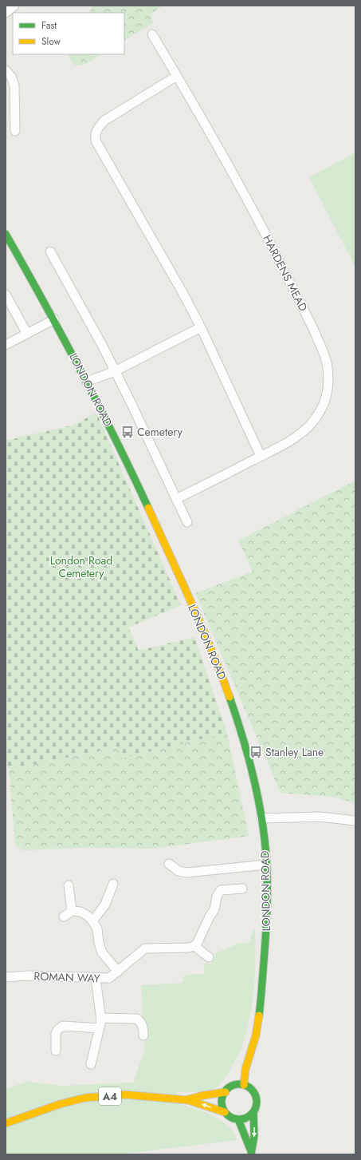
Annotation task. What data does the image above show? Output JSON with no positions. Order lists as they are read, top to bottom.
{
  "streets": {
    "street": [
      "HARDENS MEAD",
      "LONDON ROAD",
      "ROMAN WAY",
      "A4"
    ]
  },
  "crossings": [
    ["LONDON ROAD", "A4"]
  ],
  "parks": ["London Road Cemetery"],
  "places": {
    "bus stop": ["Cemetery", "Stanley Lane"]
  },
  "legend": ["Fast", "Slow"]
}
